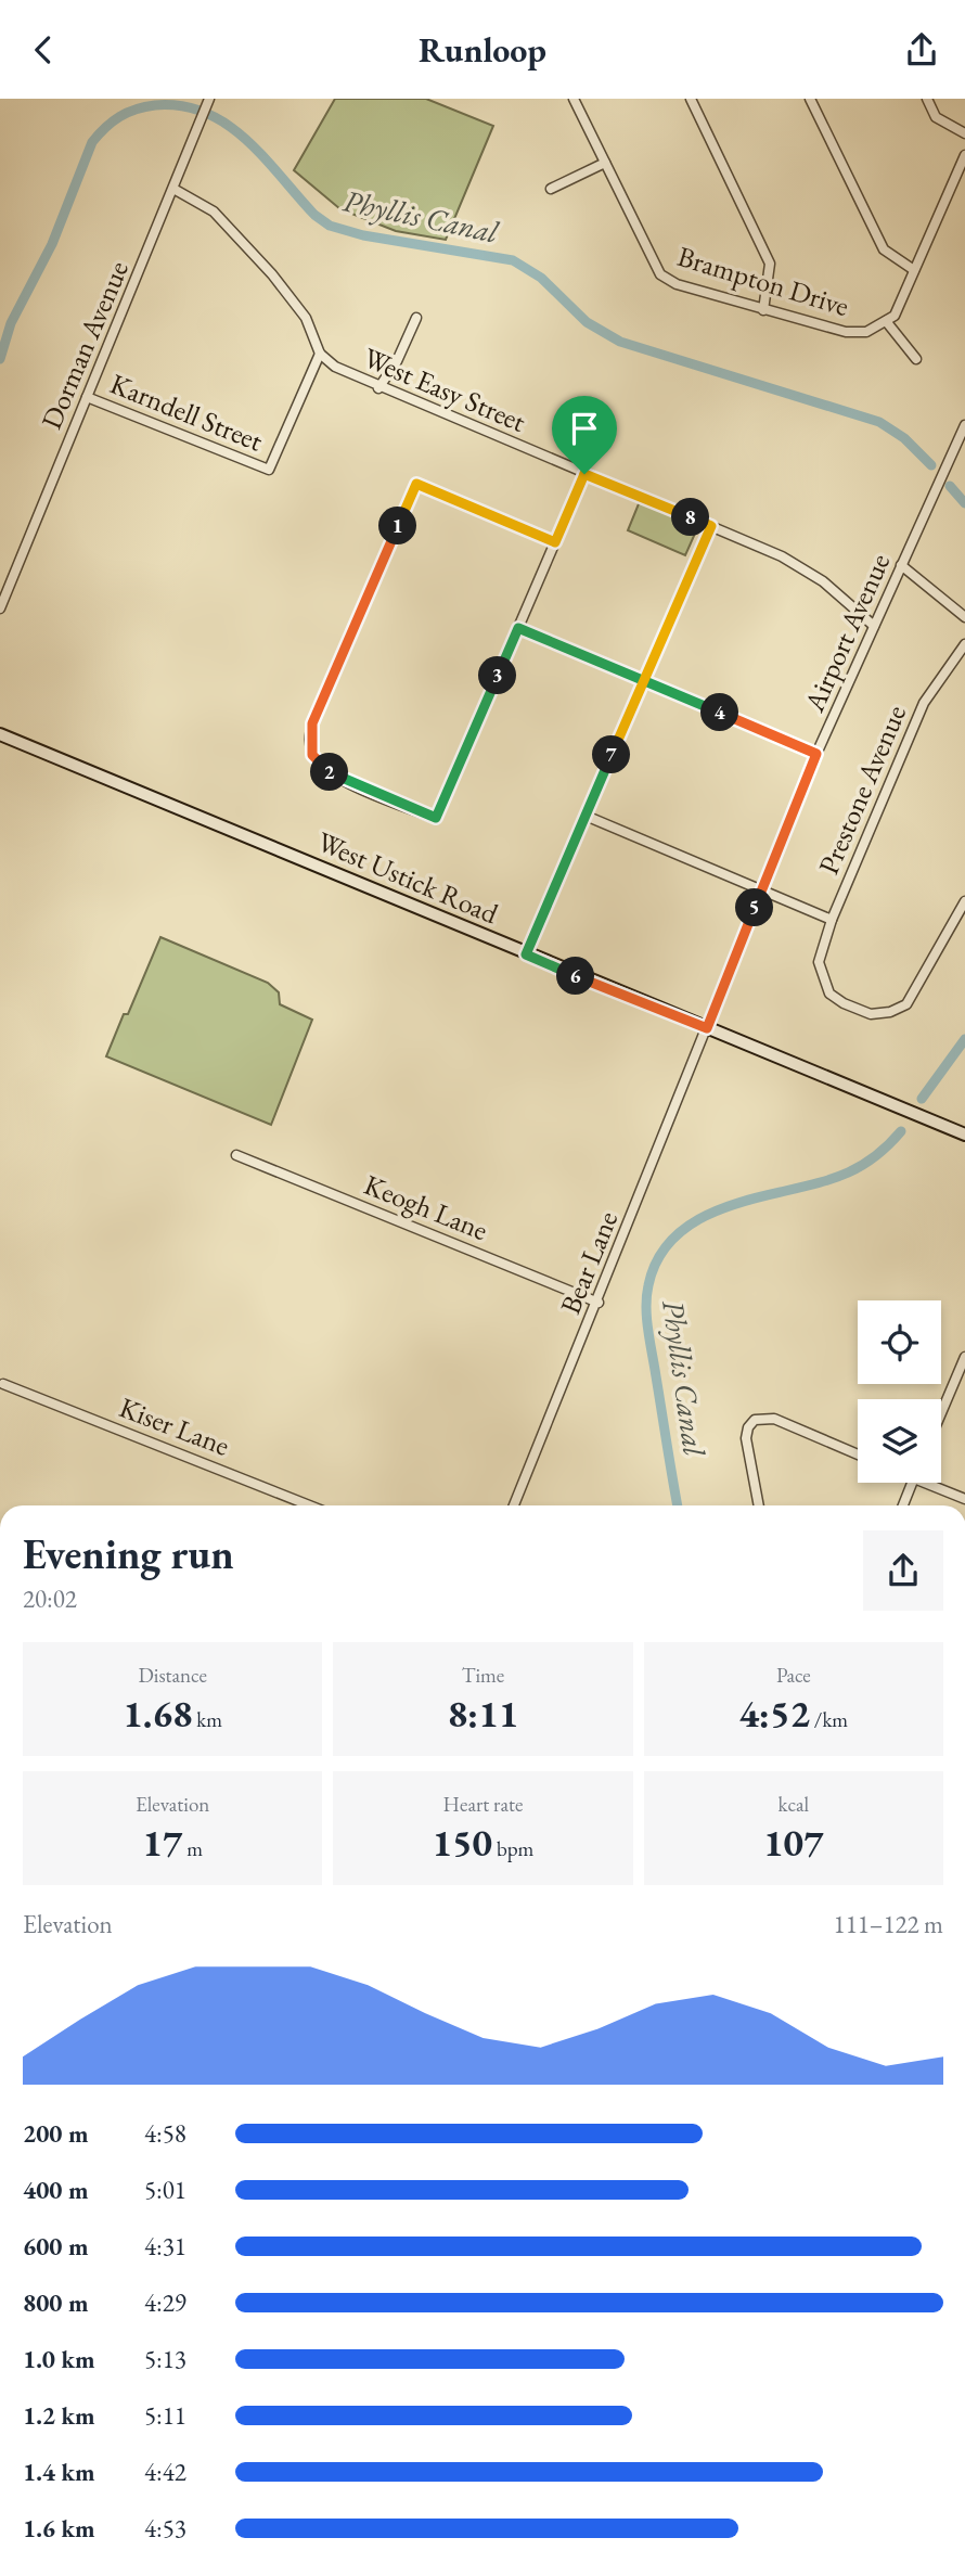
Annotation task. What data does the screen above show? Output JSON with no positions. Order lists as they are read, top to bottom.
{
  "streets": {
    "main road": ["West Ustick Road"],
    "street": [
      "Brampton Drive",
      "Dorman Avenue",
      "West Easy Street",
      "Karndell Street",
      "Airport Avenue",
      "Prestone Avenue",
      "Keogh Lane",
      "Bear Lane",
      "Kiser Lane"
    ]
  },
  "crossings": [
    ["Dorman Avenue", "West Easy Street"],
    ["Dorman Avenue", "Karndell Street"],
    ["West Easy Street", "Karndell Street"],
    ["West Easy Street", "Airport Avenue"],
    ["Airport Avenue", "West Ustick Road"],
    ["Airport Avenue", "Bear Lane"],
    ["West Ustick Road", "Bear Lane"],
    ["Keogh Lane", "Bear Lane"]
  ],
  "water": ["Phyllis Canal"],
  "page": {
    "header": "Runloop",
    "pins": [
      "8",
      "1",
      "3",
      "4",
      "7",
      "2",
      "5",
      "6"
    ],
    "heading": ["Evening run", "20:02"],
    "stats": [
      ["Distance", "1.68 km"],
      ["Time", "8:11"],
      ["Pace", "4:52 /km"],
      ["Elevation", "17 m"],
      ["Heart rate", "150 bpm"],
      ["kcal", "107"]
    ],
    "chart": ["Elevation", "111–122 m"],
    "list": [
      {
        "name": "200 m",
        "note": "4:58"
      },
      {
        "name": "400 m",
        "note": "5:01"
      },
      {
        "name": "600 m",
        "note": "4:31"
      },
      {
        "name": "800 m",
        "note": "4:29"
      },
      {
        "name": "1.0 km",
        "note": "5:13"
      },
      {
        "name": "1.2 km",
        "note": "5:11"
      },
      {
        "name": "1.4 km",
        "note": "4:42"
      },
      {
        "name": "1.6 km",
        "note": "4:53"
      }
    ]
  }
}
